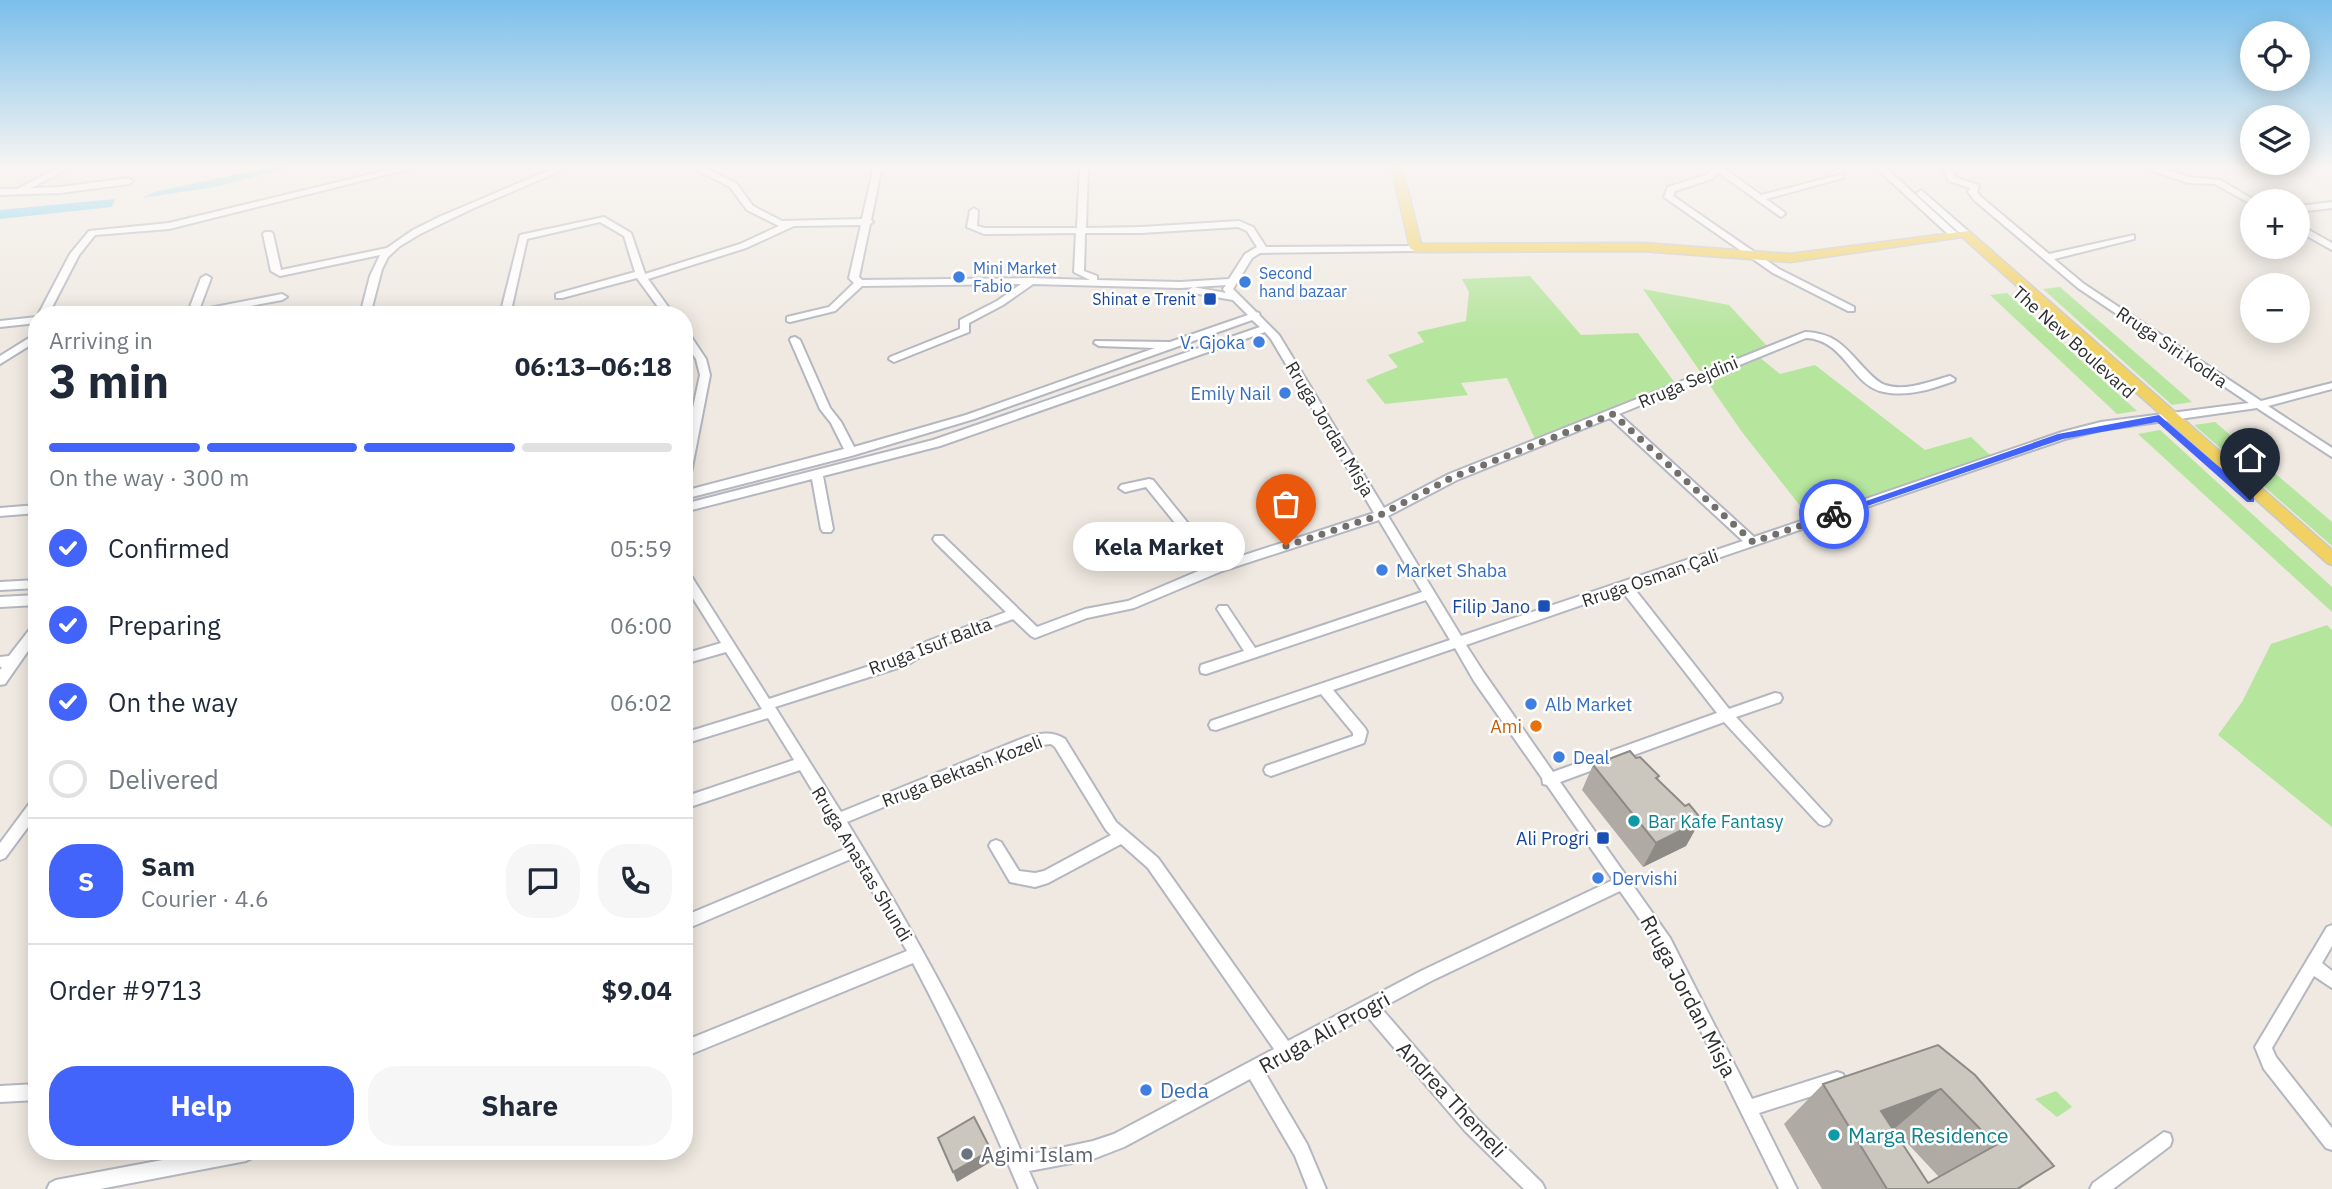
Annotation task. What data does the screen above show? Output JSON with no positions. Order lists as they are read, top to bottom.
{
  "streets": {
    "main road": ["The New Boulevard"],
    "street": [
      "Rruga Siri Kodra",
      "Rruga Sejdini",
      "Rruga Jordan Misja",
      "Rruga Osman Çali",
      "Rruga Isuf Balta",
      "Rruga Bektash Kozeli",
      "Rruga Anastas Shundi",
      "Rruga Ali Progri",
      "Andrea Themeli"
    ]
  },
  "crossings": [
    ["Rruga Sejdini", "Rruga Jordan Misja"],
    ["Rruga Jordan Misja", "Rruga Osman Çali"],
    ["Rruga Jordan Misja", "Rruga Ali Progri"],
    ["Rruga Isuf Balta", "Rruga Anastas Shundi"],
    ["Rruga Bektash Kozeli", "Rruga Anastas Shundi"],
    ["Rruga Bektash Kozeli", "Rruga Ali Progri"],
    ["Rruga Anastas Shundi", "Rruga Ali Progri"],
    ["Rruga Ali Progri", "Andrea Themeli"]
  ],
  "places": {
    "other": [
      "Mini Market Fabio",
      "Second hand bazaar",
      "V. Gjoka",
      "Emily Nail",
      "Kela Market",
      "Market Shaba",
      "Alb Market",
      "Ami",
      "Deal",
      "Bar Kafe Fantasy",
      "Dervishi",
      "Deda",
      "Marga Residence",
      "Agimi Islam"
    ],
    "transit": ["Shinat e Trenit", "Filip Jano", "Ali Progri"]
  },
  "page": {
    "map_buttons": ["+", "−"],
    "heading": ["3 min", "Arriving in", "06:13–06:18"],
    "panel": [
      "Sam",
      "Courier · 4.6",
      "Order #9713",
      "$9.04"
    ],
    "bar": "On the way · 300 m",
    "list": [
      ["Confirmed", "05:59"],
      ["Preparing", "06:00"],
      ["On the way", "06:02"],
      "Delivered"
    ],
    "bubble": "Kela Market",
    "round": "S",
    "buttons": ["Help", "Share"]
  }
}
